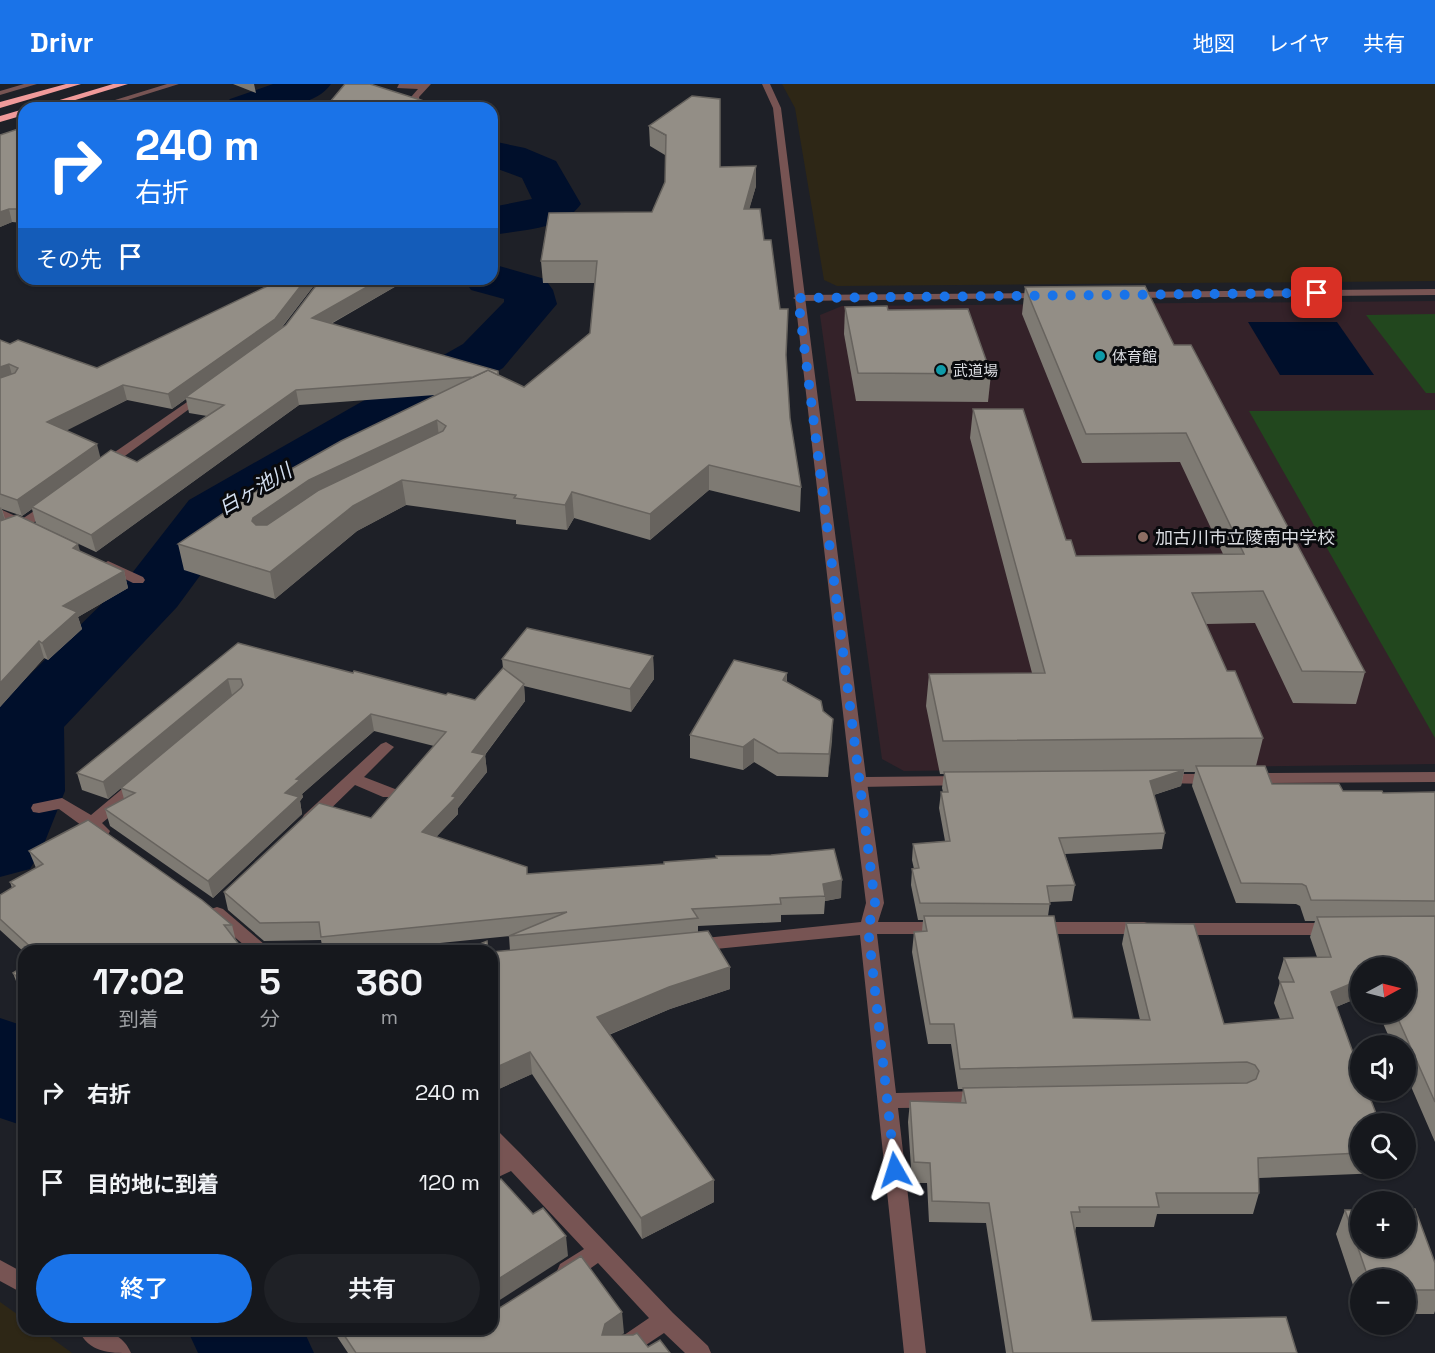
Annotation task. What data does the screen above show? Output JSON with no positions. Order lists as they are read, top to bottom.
{
  "water": ["白ヶ池川"],
  "places": ["体育館", "武道場", "加古川市立陵南中学校"],
  "north": "right",
  "page": {
    "header": "Drivr",
    "nav": ["地図", "レイヤ", "共有"],
    "turn": ["240 m", "右折"],
    "then": "その先",
    "eta": [
      "17:02",
      "到着",
      "5",
      "分",
      "360",
      "m"
    ],
    "map_buttons": ["+", "−"],
    "list": [
      {
        "name": "右折",
        "value": "240 m"
      },
      {
        "name": "目的地に到着",
        "value": "120 m"
      }
    ],
    "buttons": ["終了", "共有"]
  }
}
